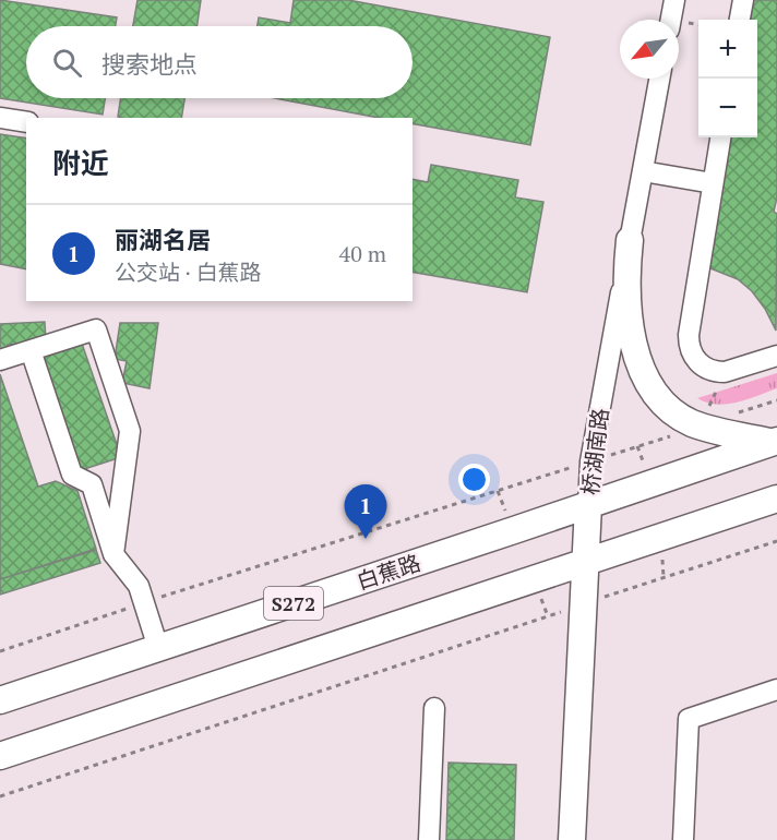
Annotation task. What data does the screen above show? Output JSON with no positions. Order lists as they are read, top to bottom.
{
  "streets": {
    "main road": ["桥湖南路", "白蕉路", "S272"]
  },
  "crossings": [
    ["桥湖南路", "白蕉路"],
    ["桥湖南路", "S272"]
  ],
  "north": "bottom left",
  "page": {
    "map_buttons": ["+", "−"],
    "search": "搜索地点",
    "heading": "附近",
    "list": [
      {
        "mark": "1",
        "name": "丽湖名居",
        "note": "公交站 · 白蕉路",
        "value": "40 m"
      }
    ],
    "pins": "1"
  }
}
